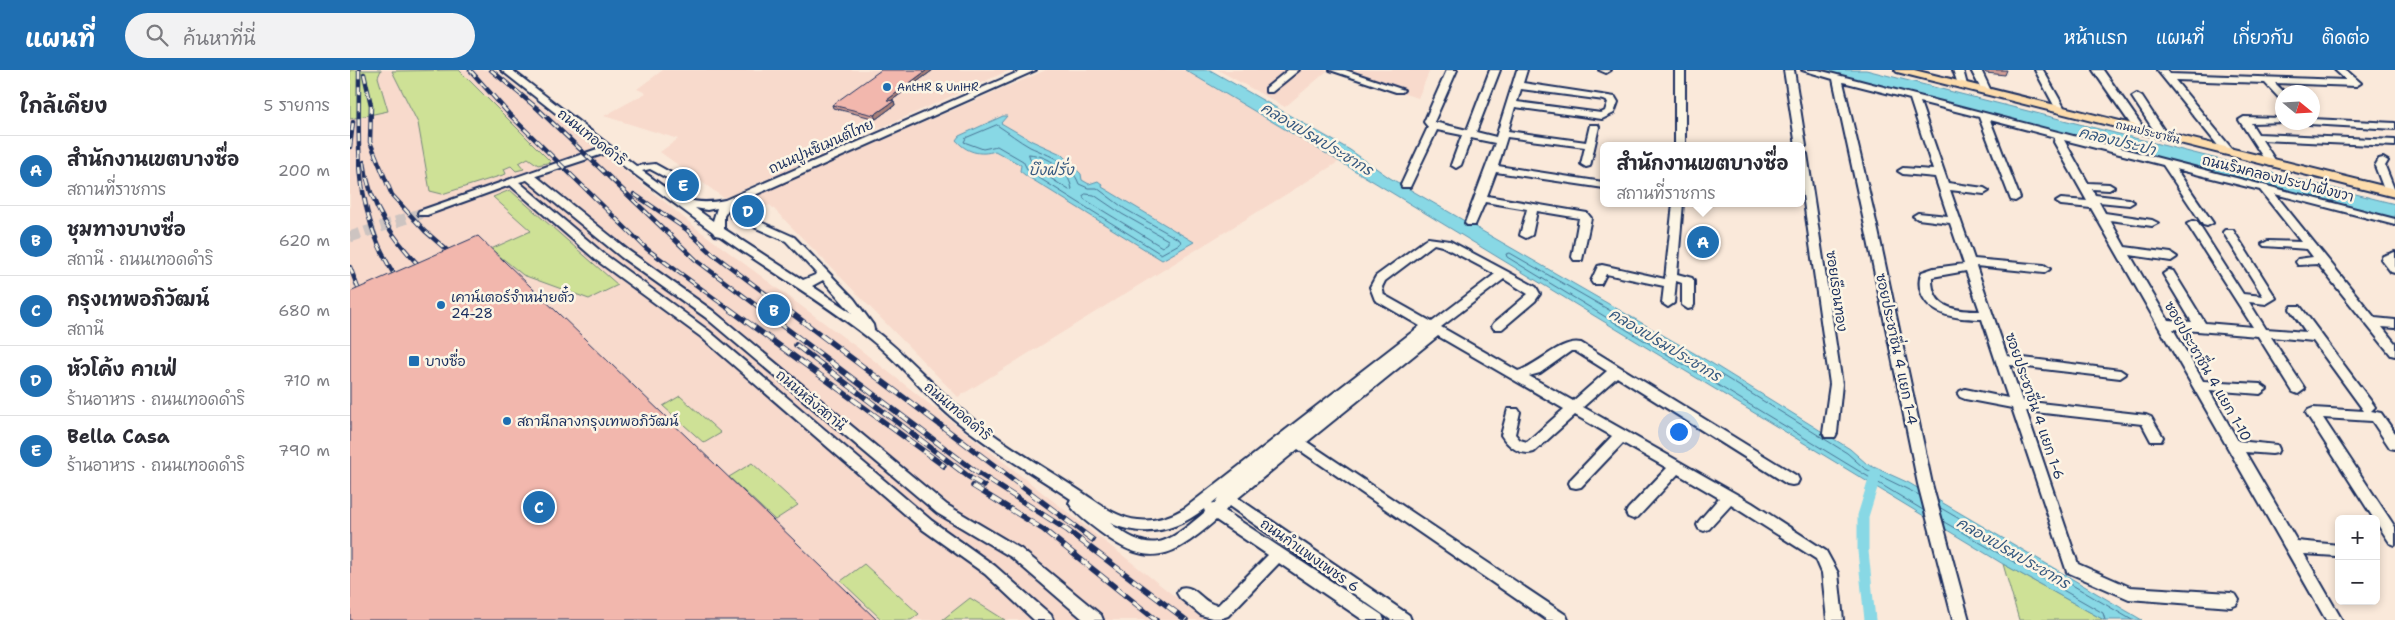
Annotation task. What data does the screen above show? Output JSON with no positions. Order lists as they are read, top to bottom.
{
  "streets": {
    "main road": ["ถนนประชาชื่น"],
    "street": [
      "ถนนเทอดดำริ",
      "ถนนปูนซิเมนต์ไทย",
      "ถนนริมคลองประปาฝั่งขวา",
      "ซอยเรือนทอง",
      "ซอยประชาชื่น 4 แยก 1-4",
      "ซอยประชาชื่น 4 แยก 1-10",
      "ถนนหลังสถานี",
      "ซอยประชาชื่น 4 แยก 1-6",
      "ถนนกำแพงเพชร 6"
    ]
  },
  "crossings": [
    ["ถนนเทอดดำริ", "ถนนปูนซิเมนต์ไทย"],
    ["ถนนเทอดดำริ", "ถนนกำแพงเพชร 6"],
    ["ถนนริมคลองประปาฝั่งขวา", "ซอยประชาชื่น 4 แยก 1-4"],
    ["ถนนริมคลองประปาฝั่งขวา", "ซอยประชาชื่น 4 แยก 1-10"],
    ["ถนนริมคลองประปาฝั่งขวา", "ซอยประชาชื่น 4 แยก 1-6"]
  ],
  "water": ["คลองเปรมประชากร", "คลองประปา", "บึงฝรั่ง"],
  "places": {
    "other": ["AntHR & UniHR", "เคาน์เตอร์จำหน่ายตั๋ว 24-28", "สถานีกลางกรุงเทพอภิวัฒน์"],
    "transit": ["บางซื่อ"]
  },
  "north": "right",
  "page": {
    "header": "แผนที่",
    "search": "ค้นหาที่นี่",
    "nav": [
      "หน้าแรก",
      "แผนที่",
      "เกี่ยวกับ",
      "ติดต่อ"
    ],
    "heading": ["ใกล้เคียง", "5 รายการ"],
    "list": [
      {
        "mark": "A",
        "name": "สำนักงานเขตบางซื่อ",
        "note": "สถานที่ราชการ",
        "value": "200 m"
      },
      {
        "mark": "B",
        "name": "ชุมทางบางซื่อ",
        "note": "สถานี · ถนนเทอดดำริ",
        "value": "620 m"
      },
      {
        "mark": "C",
        "name": "กรุงเทพอภิวัฒน์",
        "note": "สถานี",
        "value": "680 m"
      },
      {
        "mark": "D",
        "name": "หัวโค้ง คาเฟ่",
        "note": "ร้านอาหาร · ถนนเทอดดำริ",
        "value": "710 m"
      },
      {
        "mark": "E",
        "name": "Bella Casa",
        "note": "ร้านอาหาร · ถนนเทอดดำริ",
        "value": "790 m"
      }
    ],
    "popup": ["สำนักงานเขตบางซื่อ", "สถานที่ราชการ"],
    "pins": [
      "E",
      "D",
      "A",
      "B",
      "C"
    ],
    "map_buttons": ["+", "−"]
  }
}
